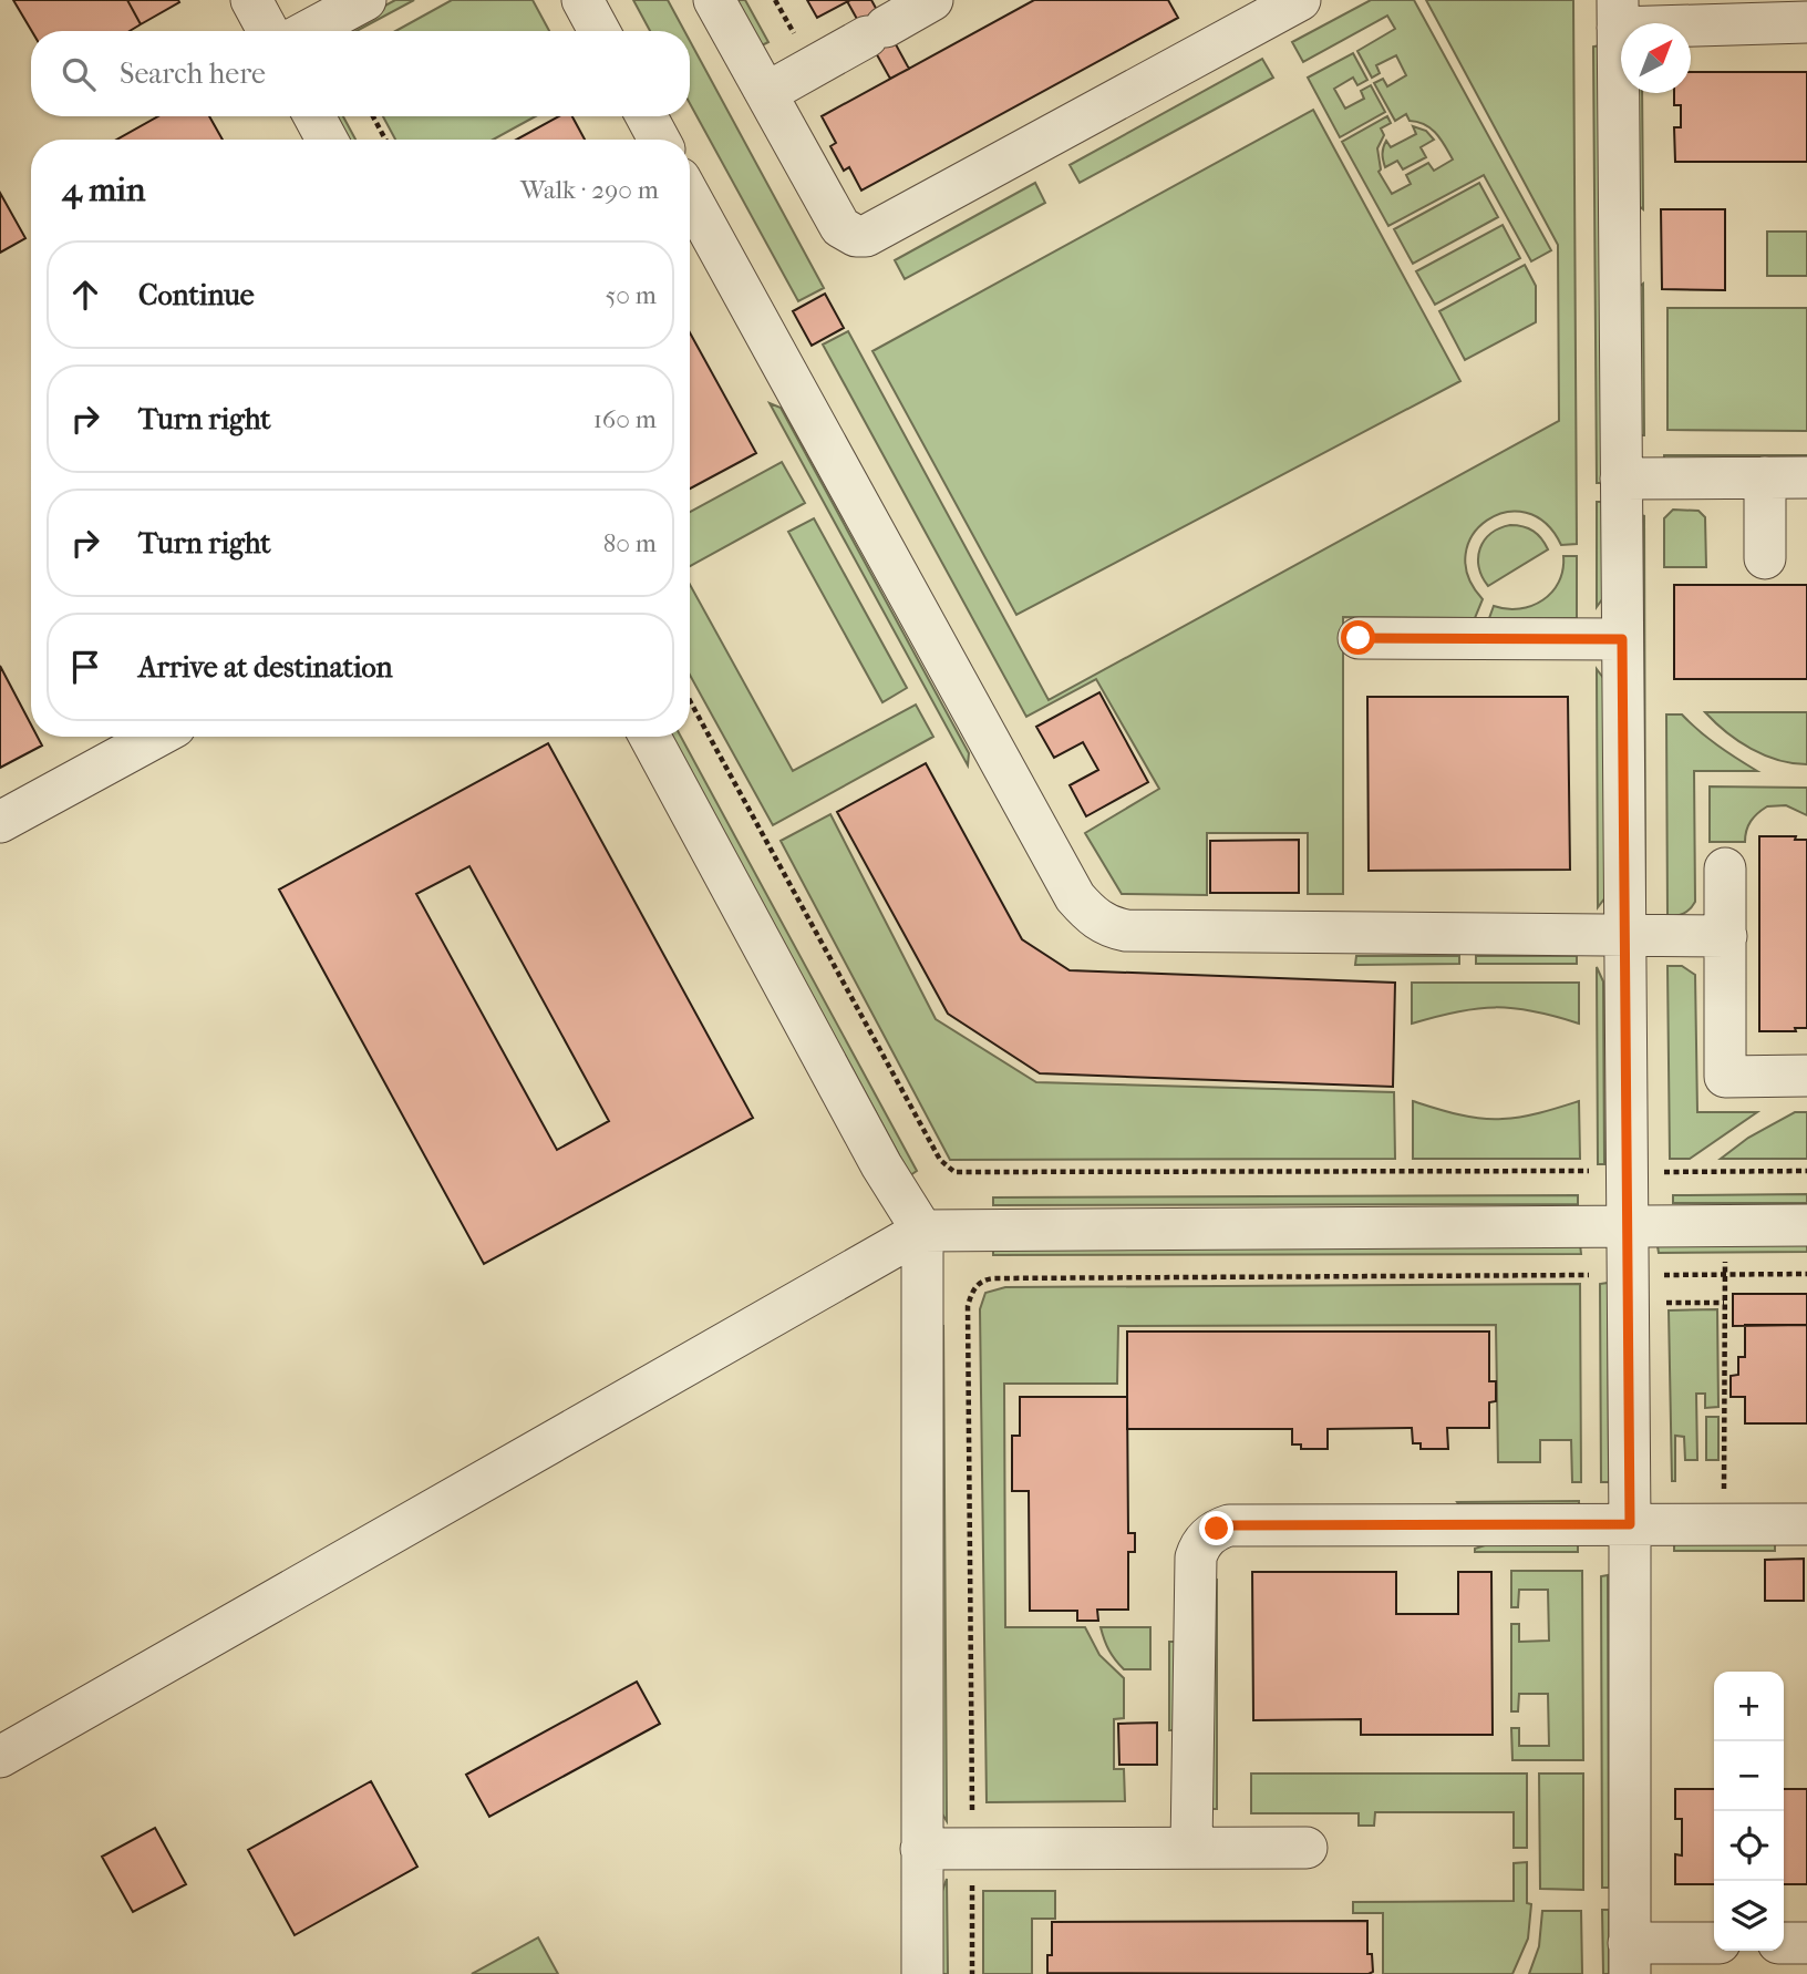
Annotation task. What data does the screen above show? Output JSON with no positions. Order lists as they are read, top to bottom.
{
  "north": "top right",
  "page": {
    "search": "Search here",
    "heading": ["4 min", "Walk · 290 m"],
    "list": [
      ["Continue", "50 m"],
      ["Turn right", "160 m"],
      ["Turn right", "80 m"],
      "Arrive at destination"
    ],
    "map_buttons": ["+", "−"]
  }
}
